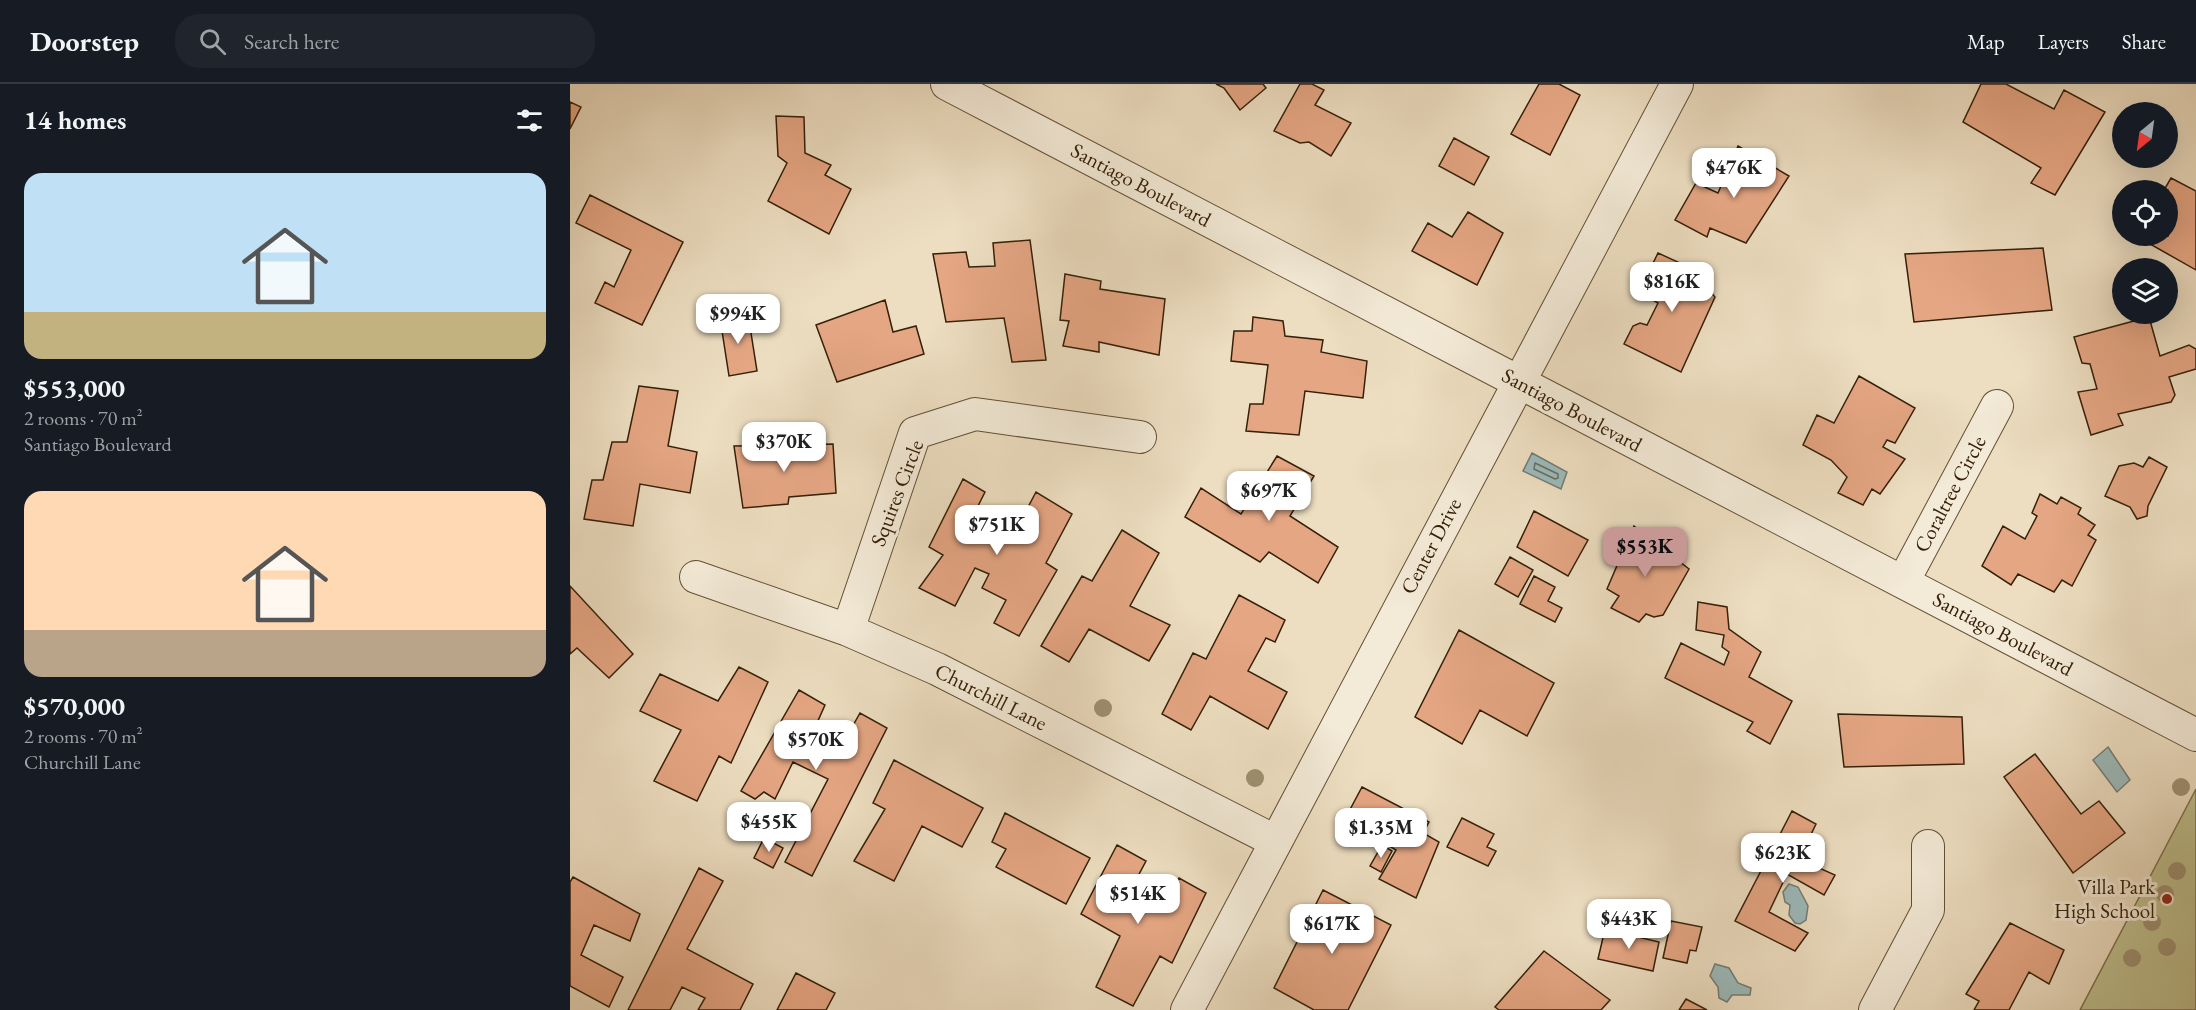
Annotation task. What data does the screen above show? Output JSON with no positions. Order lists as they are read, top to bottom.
{
  "streets": {
    "street": [
      "Santiago Boulevard",
      "Squires Circle",
      "Coraltree Circle",
      "Center Drive",
      "Churchill Lane"
    ]
  },
  "crossings": [
    ["Santiago Boulevard", "Coraltree Circle"],
    ["Santiago Boulevard", "Center Drive"],
    ["Squires Circle", "Churchill Lane"],
    ["Center Drive", "Churchill Lane"]
  ],
  "places": ["Villa Park High School"],
  "north": "bottom left",
  "page": {
    "header": "Doorstep",
    "search": "Search here",
    "nav": ["Map", "Layers", "Share"],
    "heading": "14 homes",
    "price": [
      "$476K",
      "$816K",
      "$994K",
      "$370K",
      "$697K",
      "$751K",
      "$553K",
      "$570K",
      "$455K",
      "$1.35M",
      "$623K",
      "$514K",
      "$443K",
      "$617K"
    ],
    "list": [
      {
        "name": "$553,000",
        "note": "2 rooms · 70 m² · Santiago Boulevard"
      },
      {
        "name": "$570,000",
        "note": "2 rooms · 70 m² · Churchill Lane"
      }
    ]
  }
}
